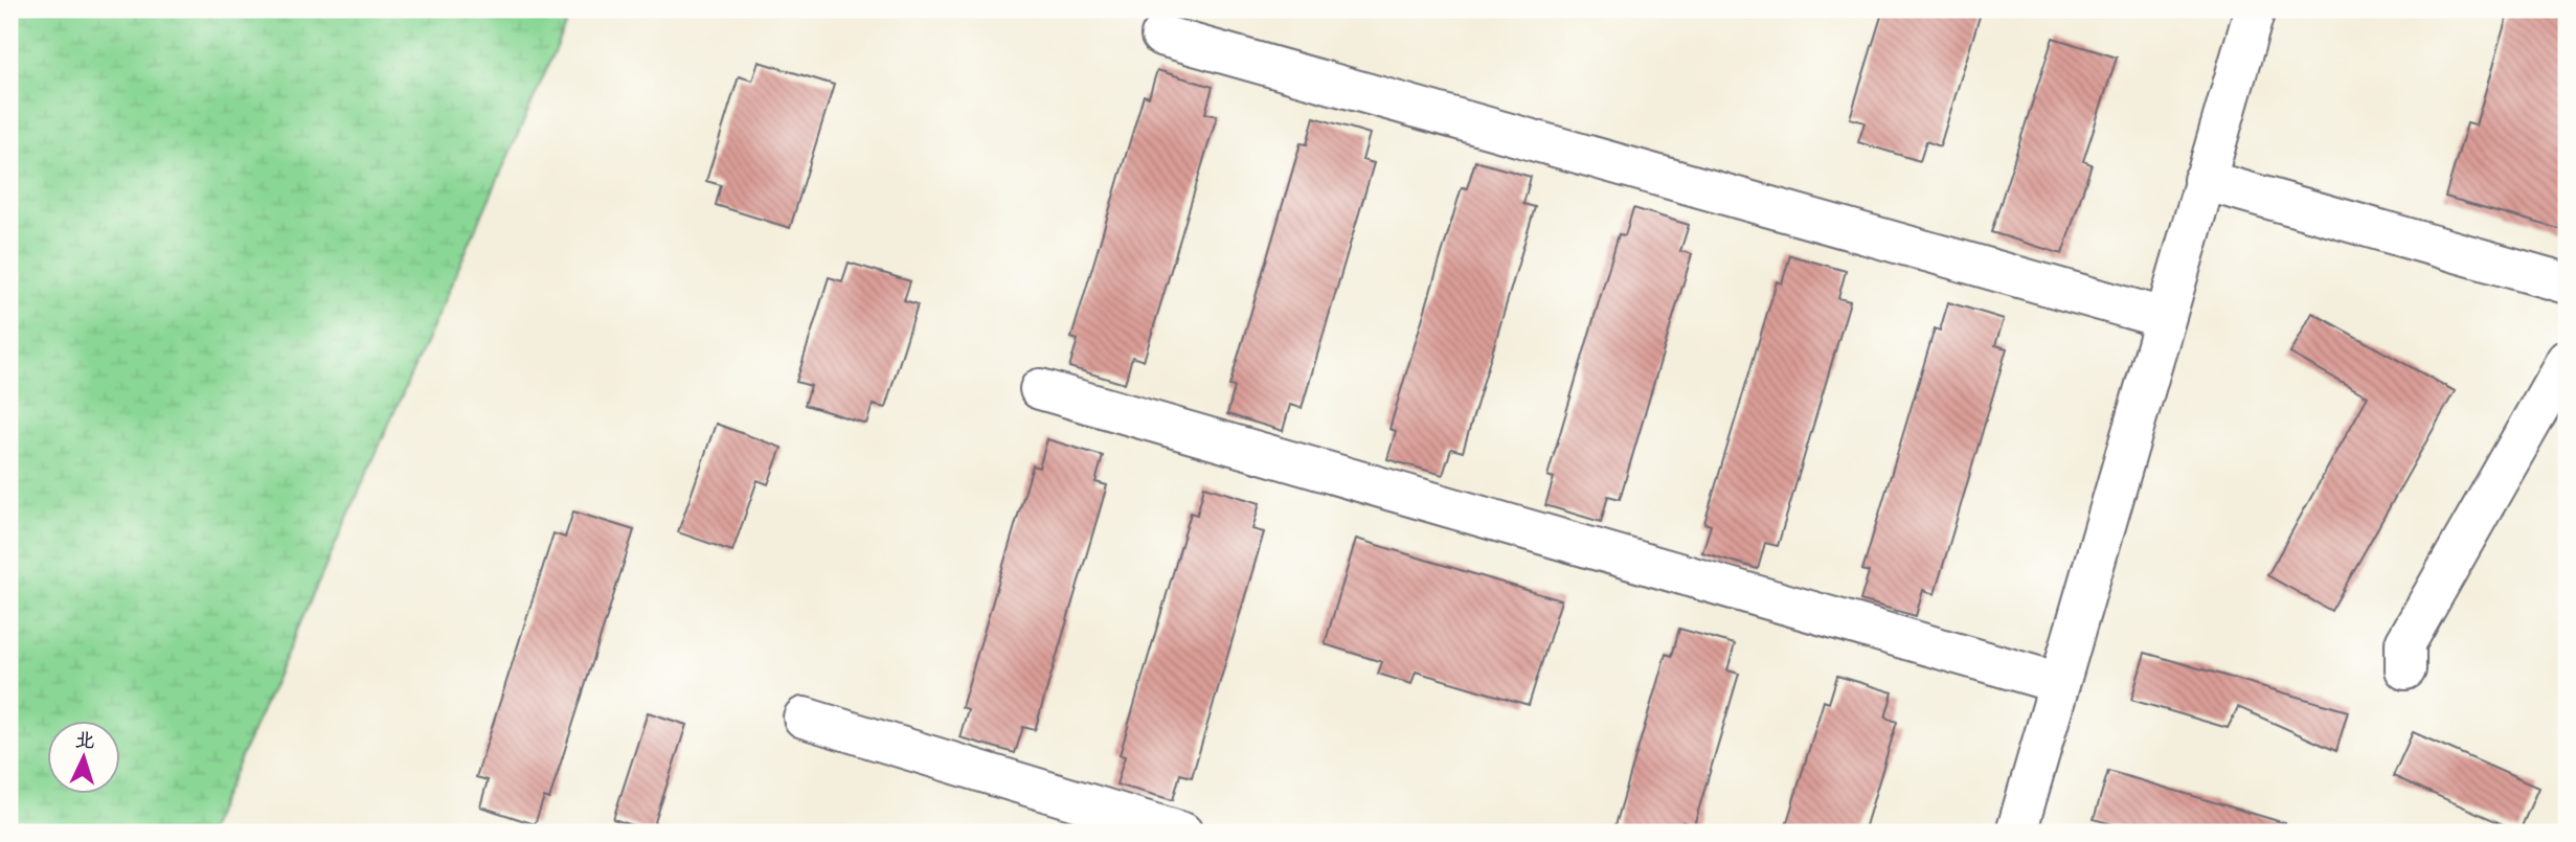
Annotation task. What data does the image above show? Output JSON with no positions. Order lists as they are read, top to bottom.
{
  "north": "top"
}
